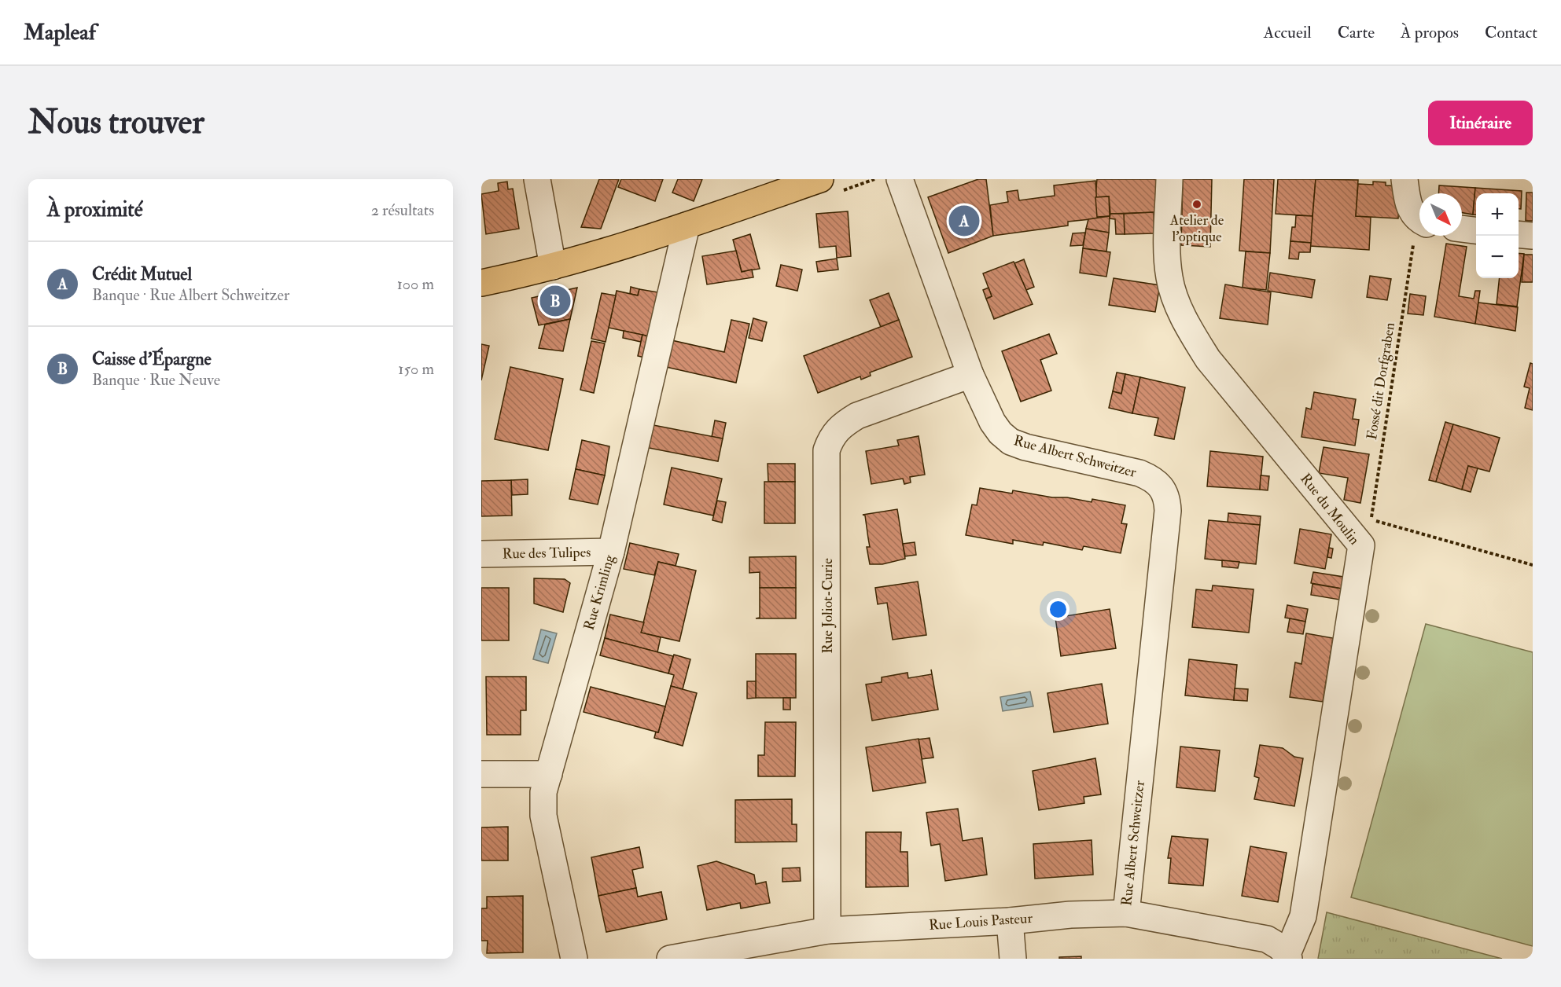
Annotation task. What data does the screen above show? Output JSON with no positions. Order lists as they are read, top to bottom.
{
  "streets": {
    "street": [
      "Rue Albert Schweitzer",
      "Rue du Moulin",
      "Rue des Tulipes",
      "Rue Krimling",
      "Rue Joliot-Curie",
      "Rue Louis Pasteur"
    ],
    "path": ["Fossé dit Dorfgraben"]
  },
  "crossings": [
    ["Rue Albert Schweitzer", "Rue Joliot-Curie"],
    ["Rue Albert Schweitzer", "Rue Louis Pasteur"],
    ["Rue du Moulin", "Rue Louis Pasteur"],
    ["Rue des Tulipes", "Rue Krimling"],
    ["Rue Joliot-Curie", "Rue Louis Pasteur"]
  ],
  "places": ["Atelier de l'optique"],
  "north": "bottom right",
  "page": {
    "header": "Mapleaf",
    "nav": [
      "Accueil",
      "Carte",
      "À propos",
      "Contact"
    ],
    "buttons": "Itinéraire",
    "title": "Nous trouver",
    "heading": ["À proximité", "2 résultats"],
    "map_buttons": ["+", "−"],
    "pins": ["A", "B"],
    "list": [
      {
        "mark": "A",
        "name": "Crédit Mutuel",
        "note": "Banque · Rue Albert Schweitzer",
        "value": "100 m"
      },
      {
        "mark": "B",
        "name": "Caisse d'Épargne",
        "note": "Banque · Rue Neuve",
        "value": "150 m"
      }
    ]
  }
}
